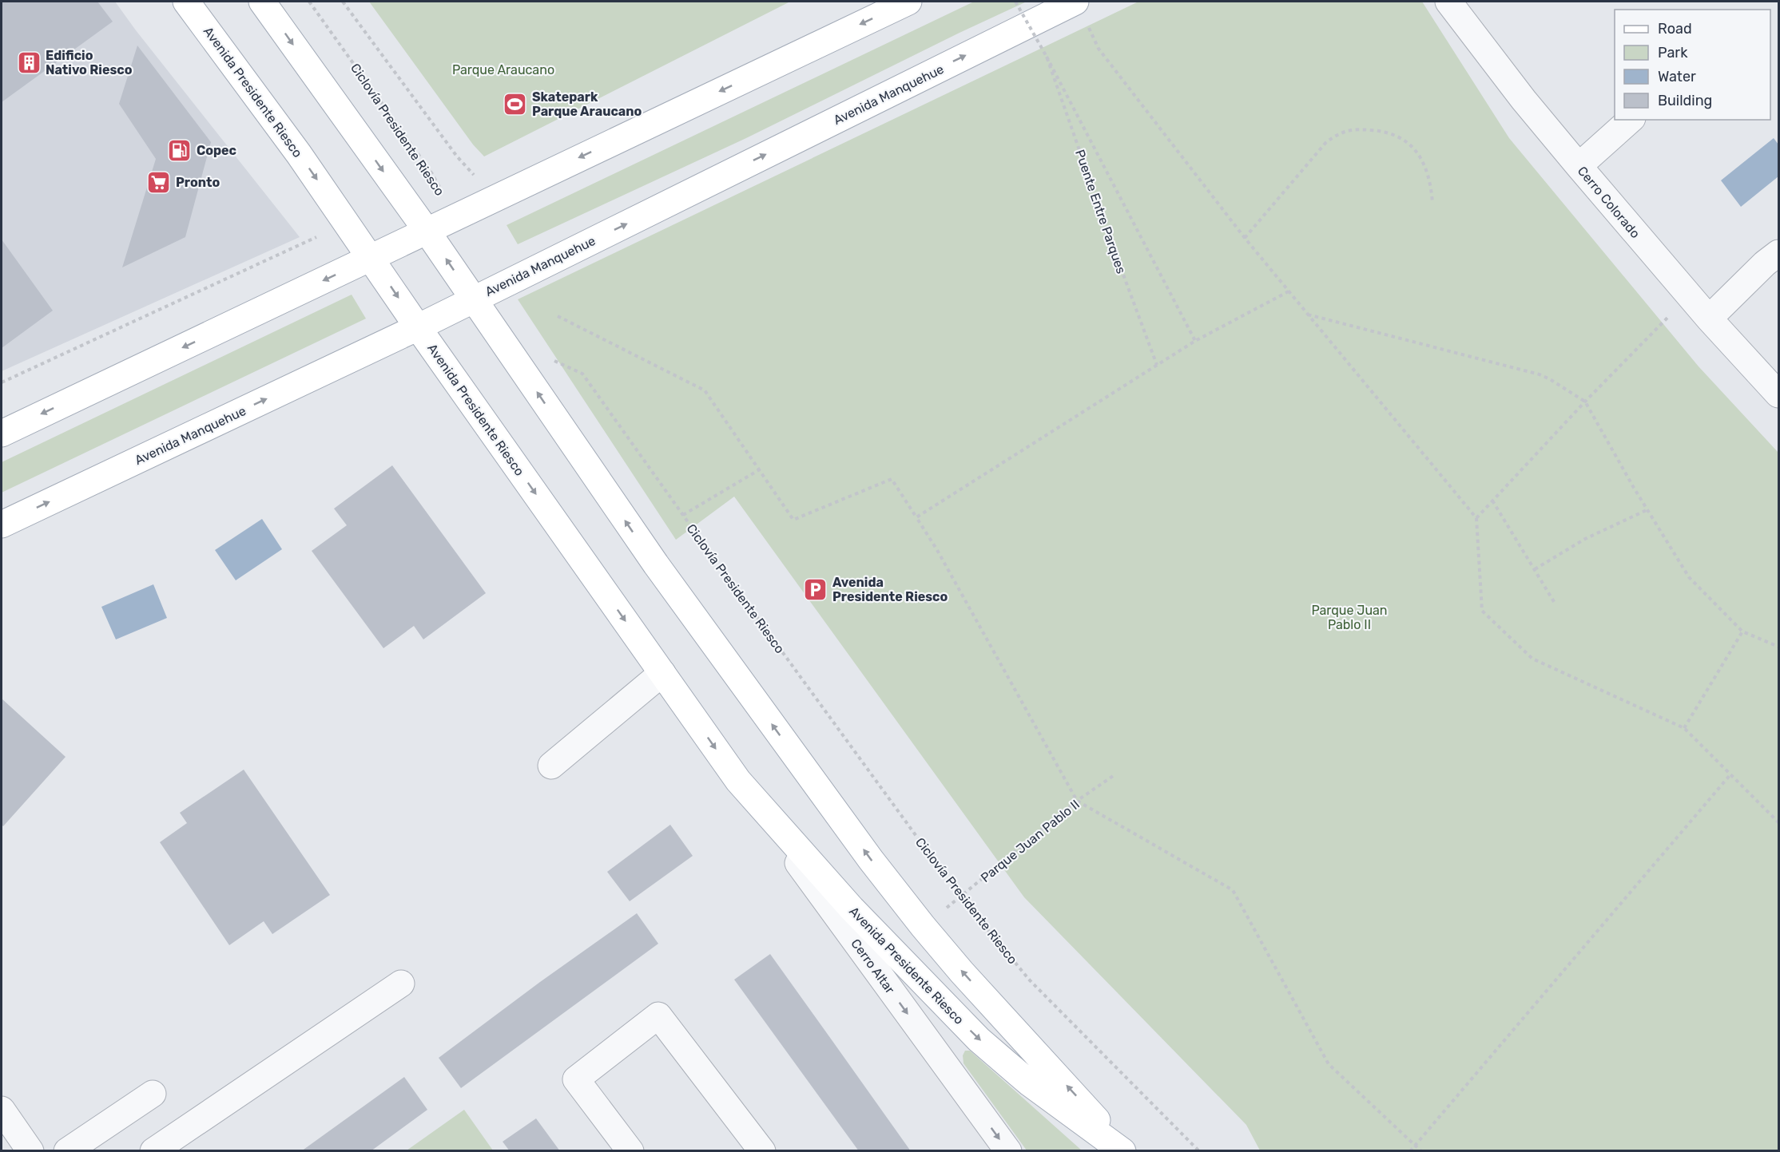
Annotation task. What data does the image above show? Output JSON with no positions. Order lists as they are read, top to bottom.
{
  "streets": {
    "main road": ["Avenida Presidente Riesco", "Avenida Manquehue"],
    "street": ["Cerro Colorado", "Cerro Altar"],
    "path": ["Ciclovía Presidente Riesco", "Puente Entre Parques", "Parque Juan Pablo II"]
  },
  "crossings": [
    ["Avenida Presidente Riesco", "Avenida Manquehue"],
    ["Avenida Presidente Riesco", "Parque Juan Pablo II"],
    ["Avenida Presidente Riesco", "Cerro Altar"],
    ["Ciclovía Presidente Riesco", "Parque Juan Pablo II"]
  ],
  "one_way": ["Cerro Altar"],
  "parks": ["Parque Araucano", "Parque Juan Pablo II"],
  "places": {
    "building": ["Edificio Nativo Riesco"],
    "sports": ["Skatepark Parque Araucano"],
    "fuel station": ["Copec"],
    "supermarket": ["Pronto"],
    "parking": ["Avenida Presidente Riesco"]
  },
  "legend": [
    "Road",
    "Park",
    "Water",
    "Building"
  ]
}
